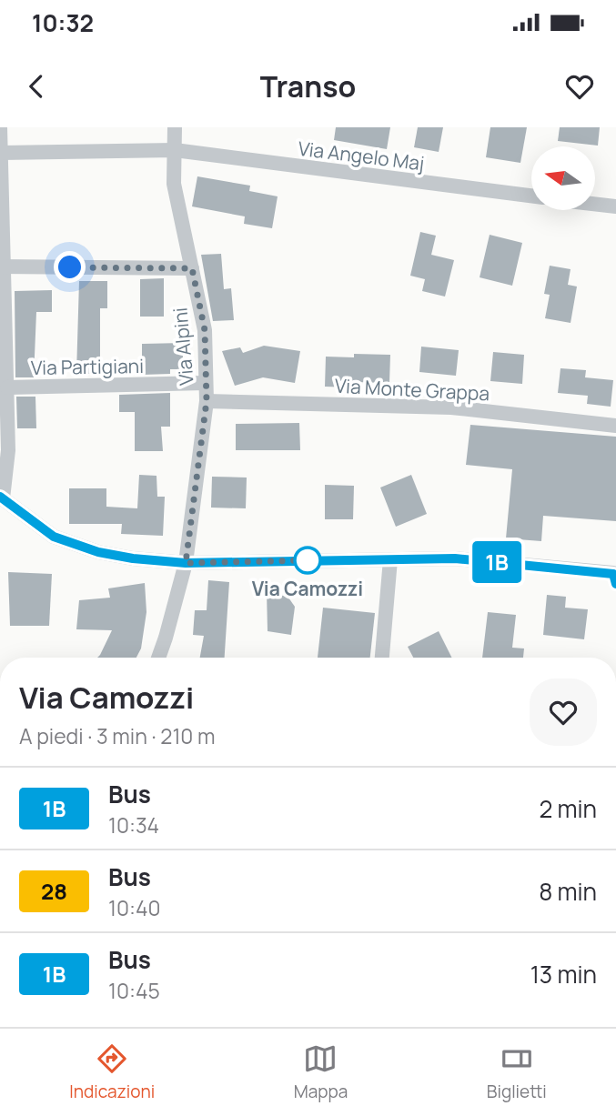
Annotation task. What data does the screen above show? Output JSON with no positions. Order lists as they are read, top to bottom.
{
  "streets": {
    "street": [
      "Via Angelo Maj",
      "Via Alpini",
      "Via Partigiani",
      "Via Monte Grappa"
    ]
  },
  "crossings": [
    ["Via Angelo Maj", "Via Alpini"],
    ["Via Alpini", "Via Partigiani"],
    ["Via Alpini", "Via Monte Grappa"]
  ],
  "places": ["Via Camozzi"],
  "lines": ["bus line 1B"],
  "north": "left",
  "page": {
    "status": "10:32",
    "header": "Transo",
    "on_map": "1B",
    "heading": ["Via Camozzi", "A piedi · 3 min · 210 m"],
    "list": [
      {
        "mark": "1B",
        "name": "Bus",
        "note": "10:34",
        "value": "2 min"
      },
      {
        "mark": "28",
        "name": "Bus",
        "note": "10:40",
        "value": "8 min"
      },
      {
        "mark": "1B",
        "name": "Bus",
        "note": "10:45",
        "value": "13 min"
      }
    ],
    "tabs": ["Indicazioni", "Mappa", "Biglietti"]
  }
}
